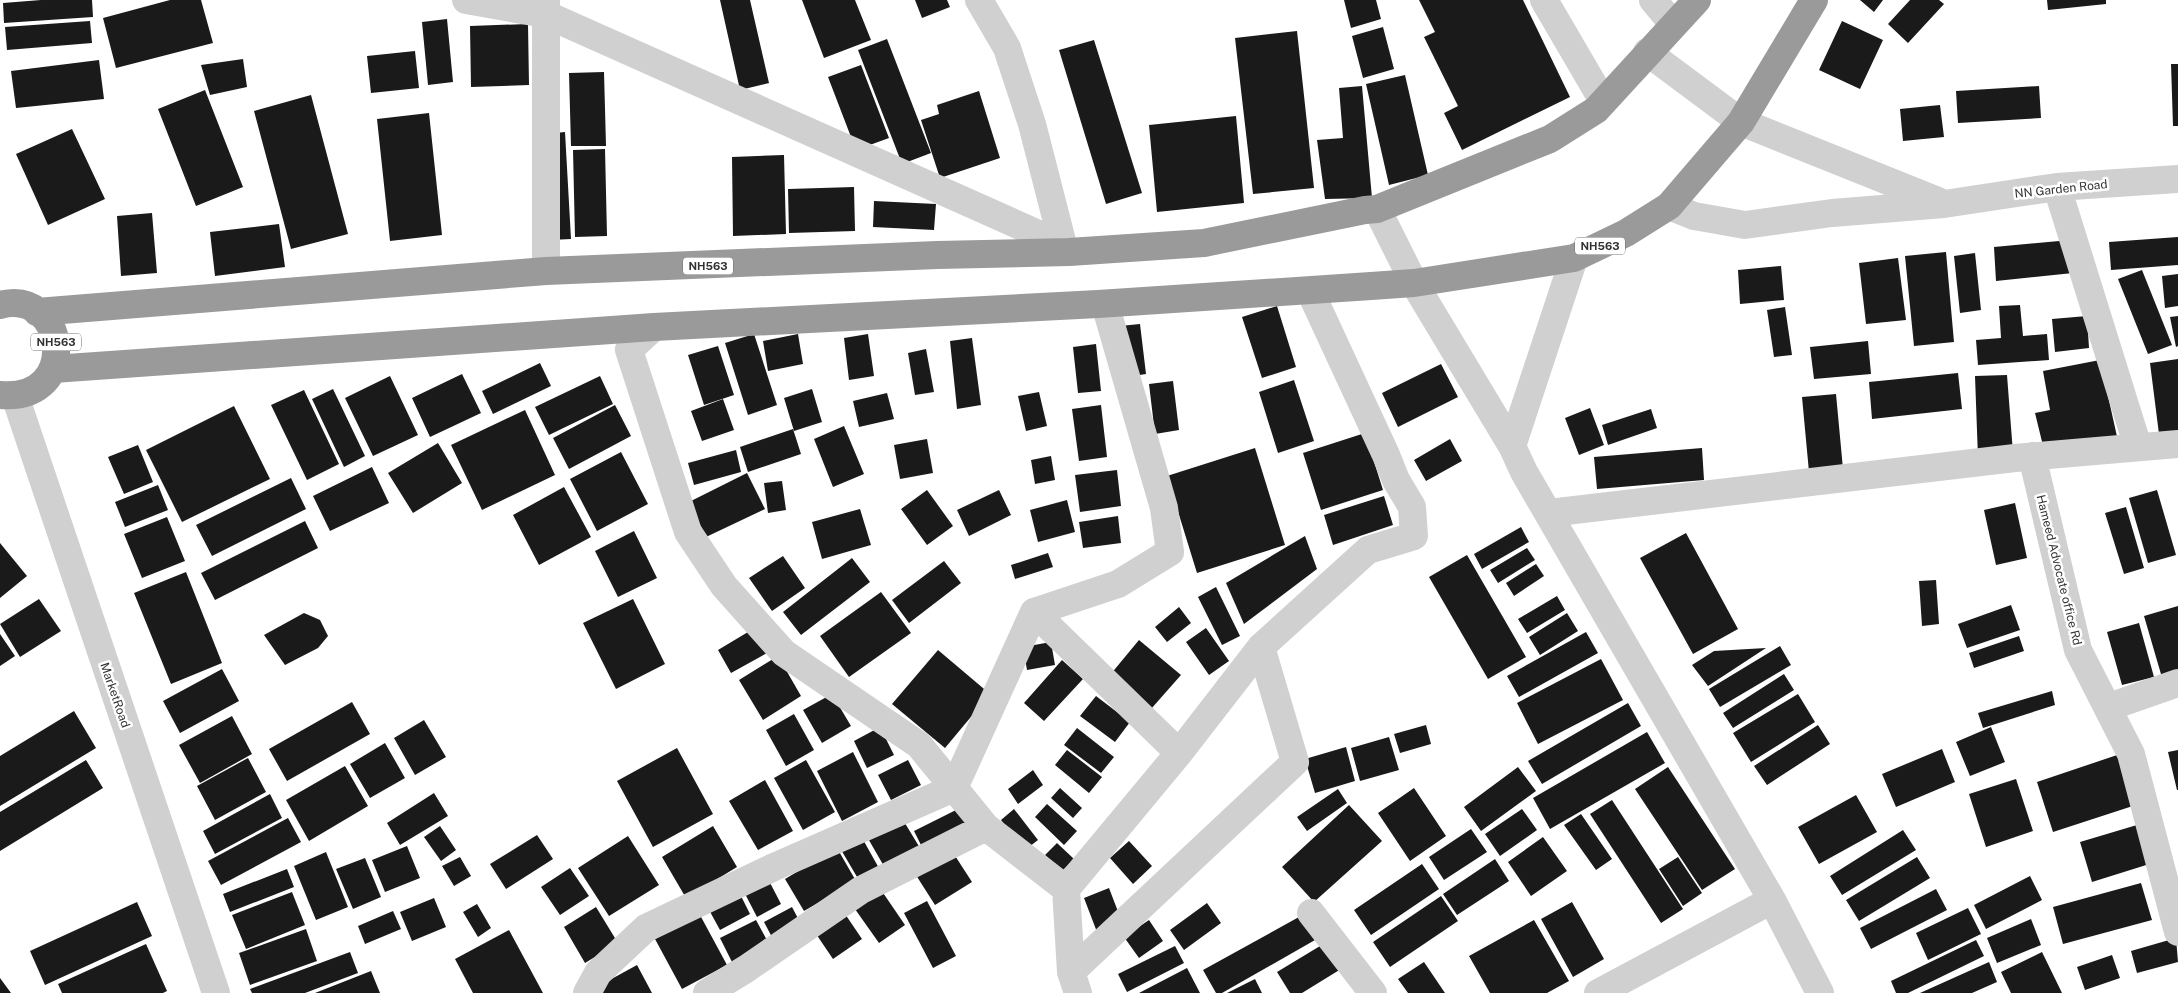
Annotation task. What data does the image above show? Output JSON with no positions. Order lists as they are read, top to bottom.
{
  "streets": {
    "highway": ["NH563"],
    "street": ["NN Garden Road", "Hameed Advocate office Rd", "MarketRoad"]
  },
  "crossings": [
    ["NN Garden Road", "NH563"],
    ["NH563", "MarketRoad"]
  ]
}
